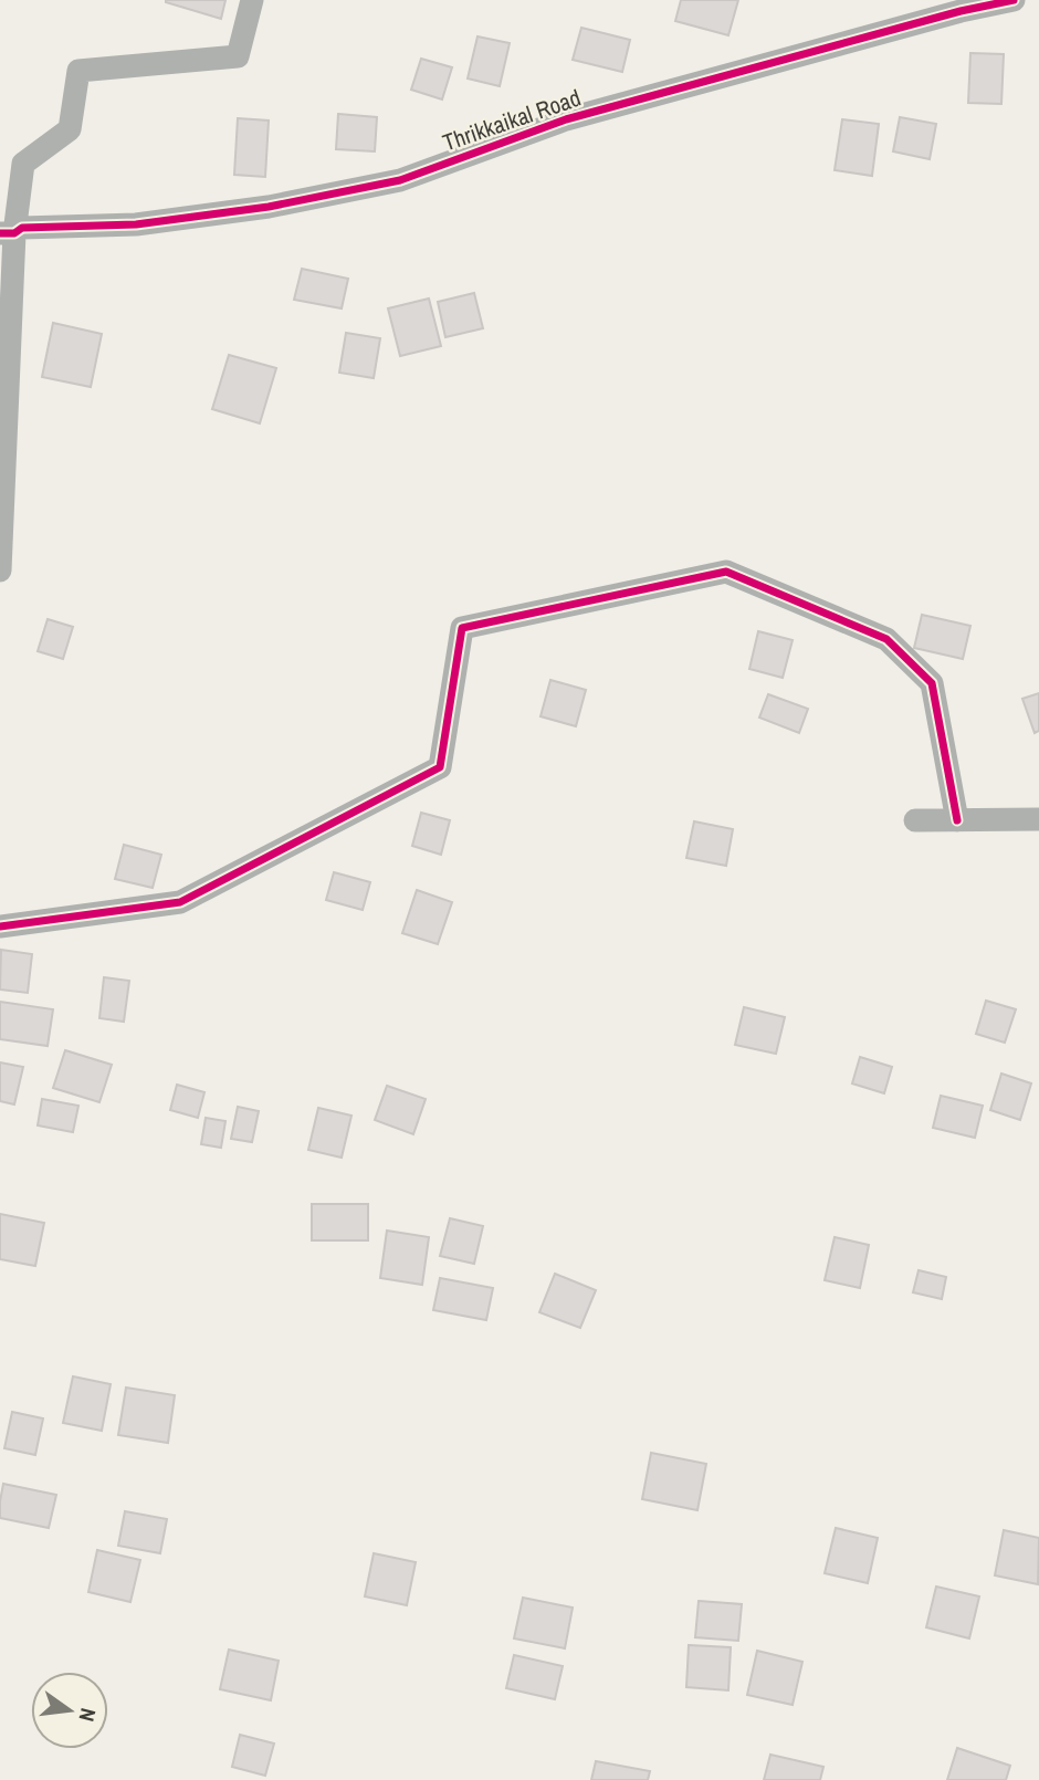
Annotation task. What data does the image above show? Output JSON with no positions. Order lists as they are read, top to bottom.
{
  "streets": {
    "street": ["Thrikkaikal Road"]
  },
  "north": "right"
}
